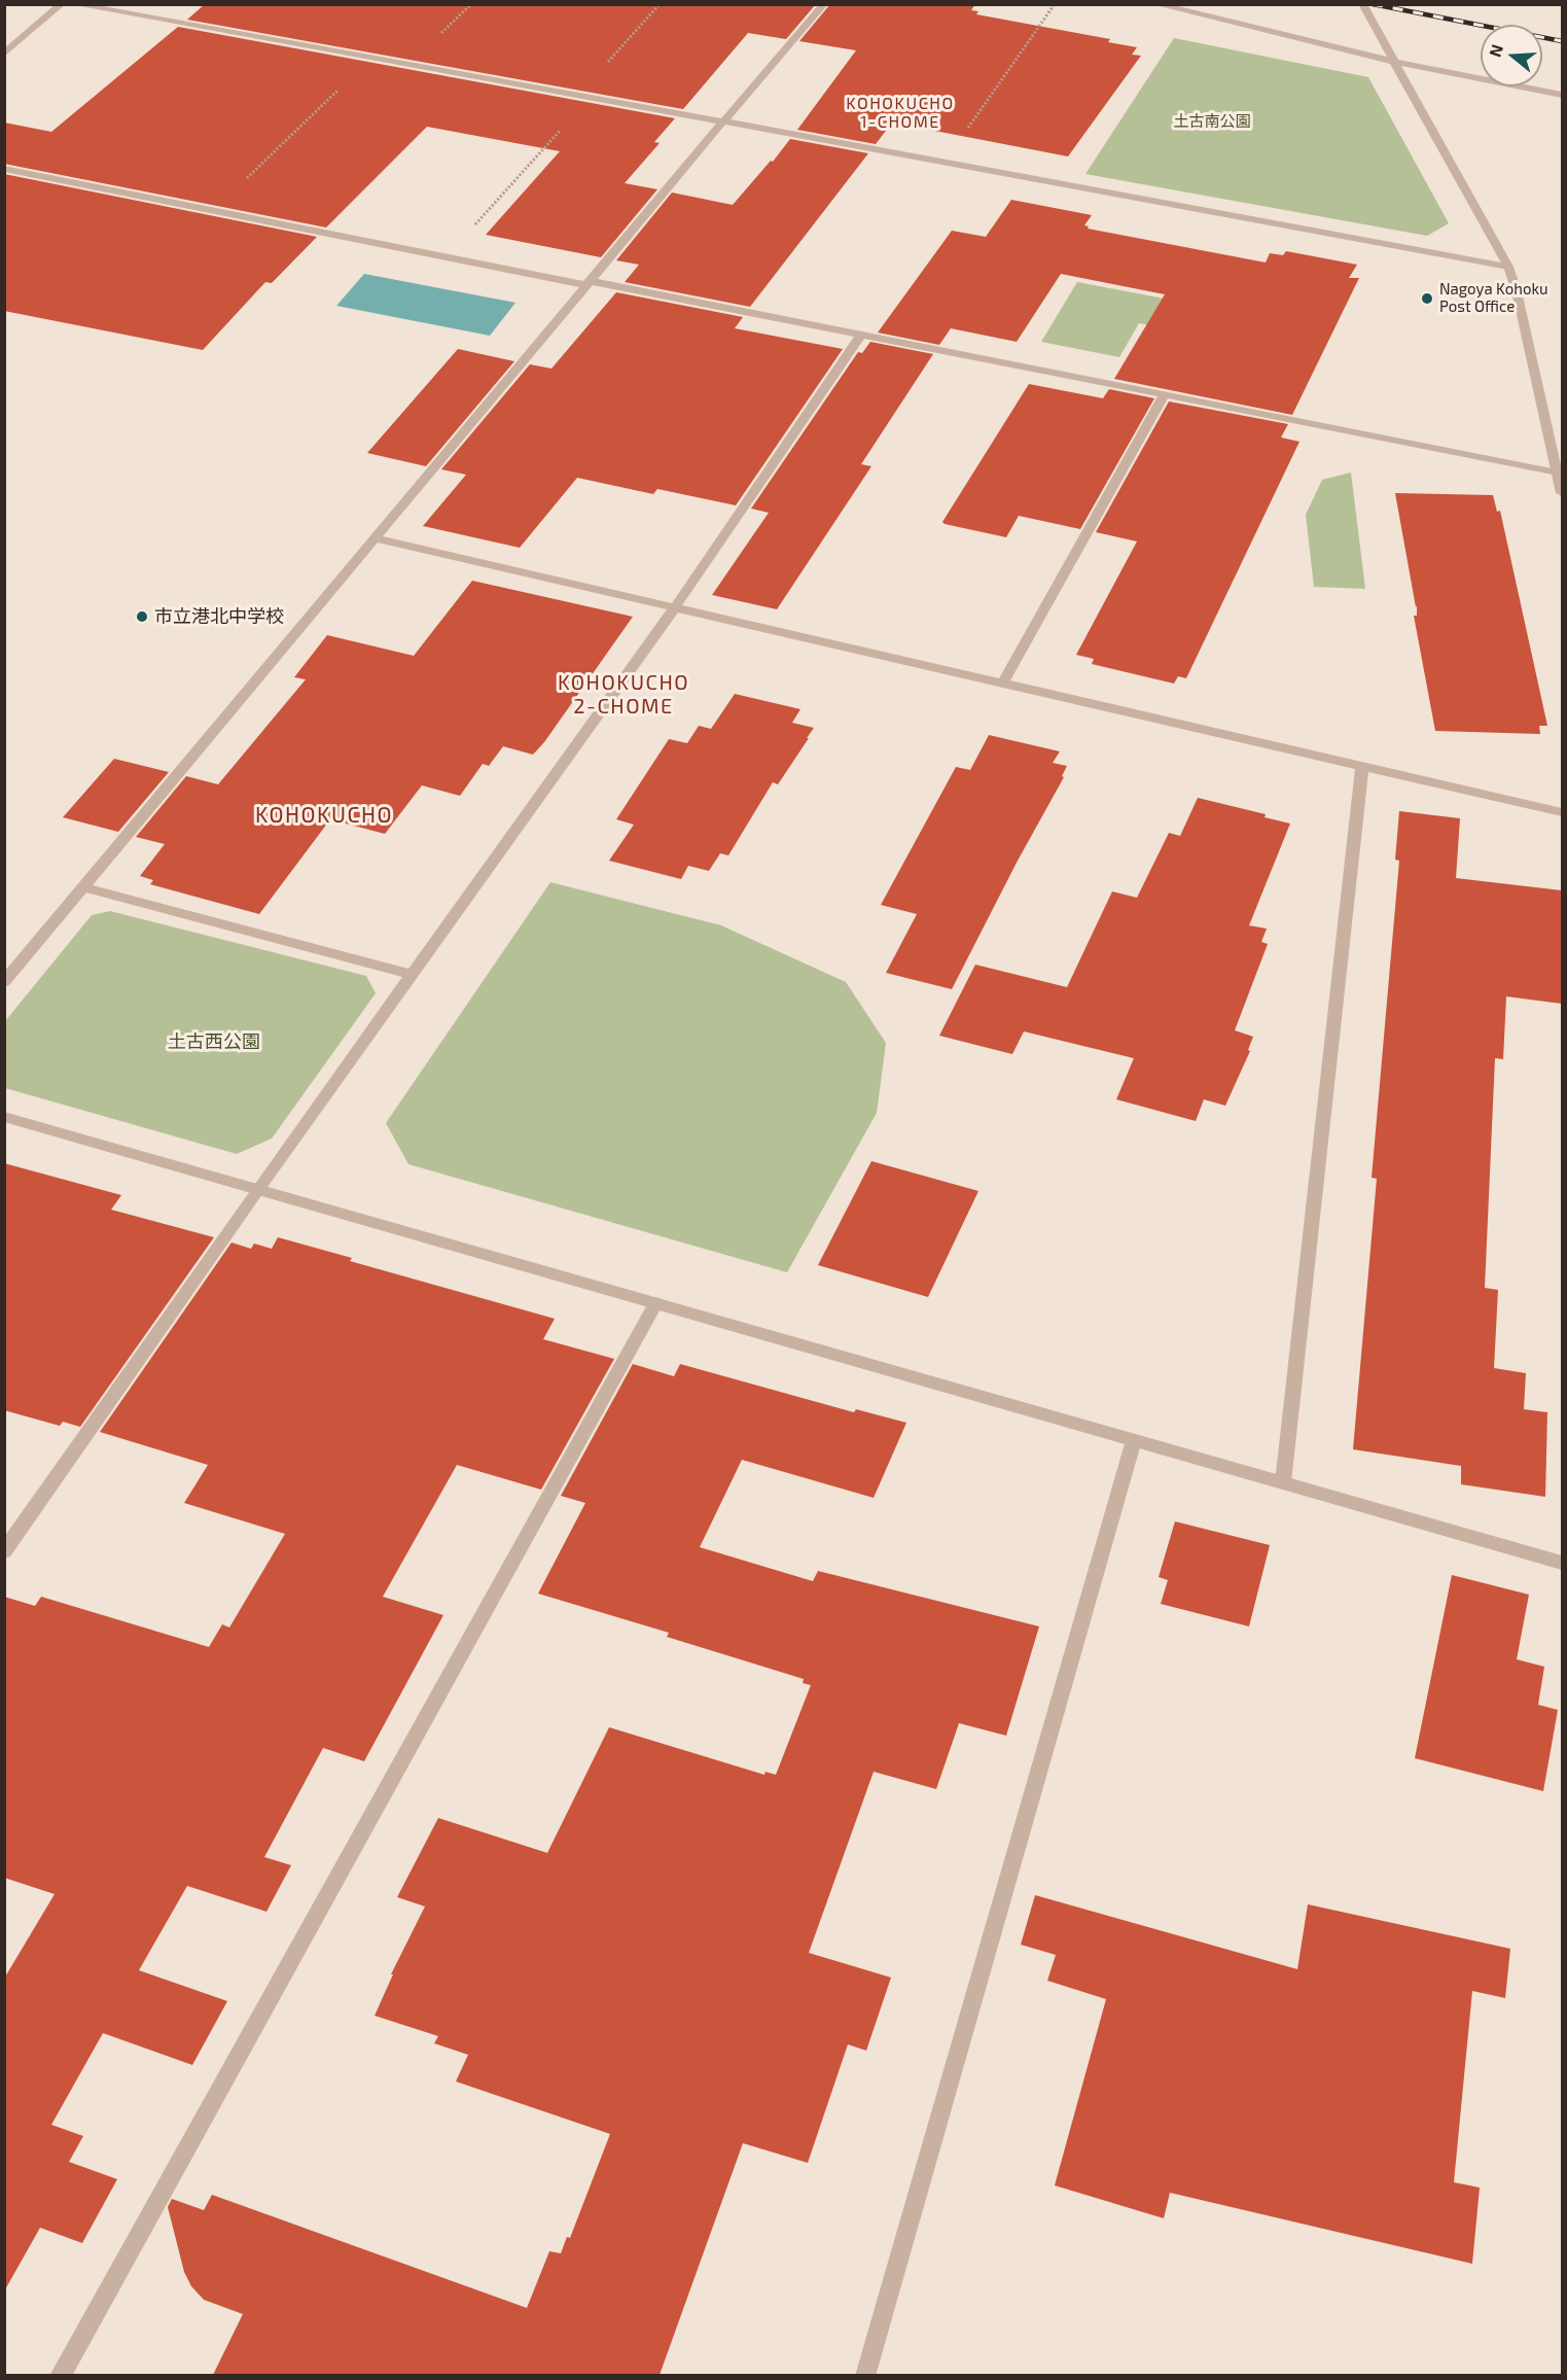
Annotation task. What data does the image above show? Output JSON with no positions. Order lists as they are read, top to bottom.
{
  "districts": ["KOHOKUCHO 1-CHOME", "KOHOKUCHO 2-CHOME", "KOHOKUCHO"],
  "parks": ["土古南公園", "土古西公園"],
  "places": ["Nagoya Kohoku Post Office", "市立港北中学校"],
  "north": "left"
}
